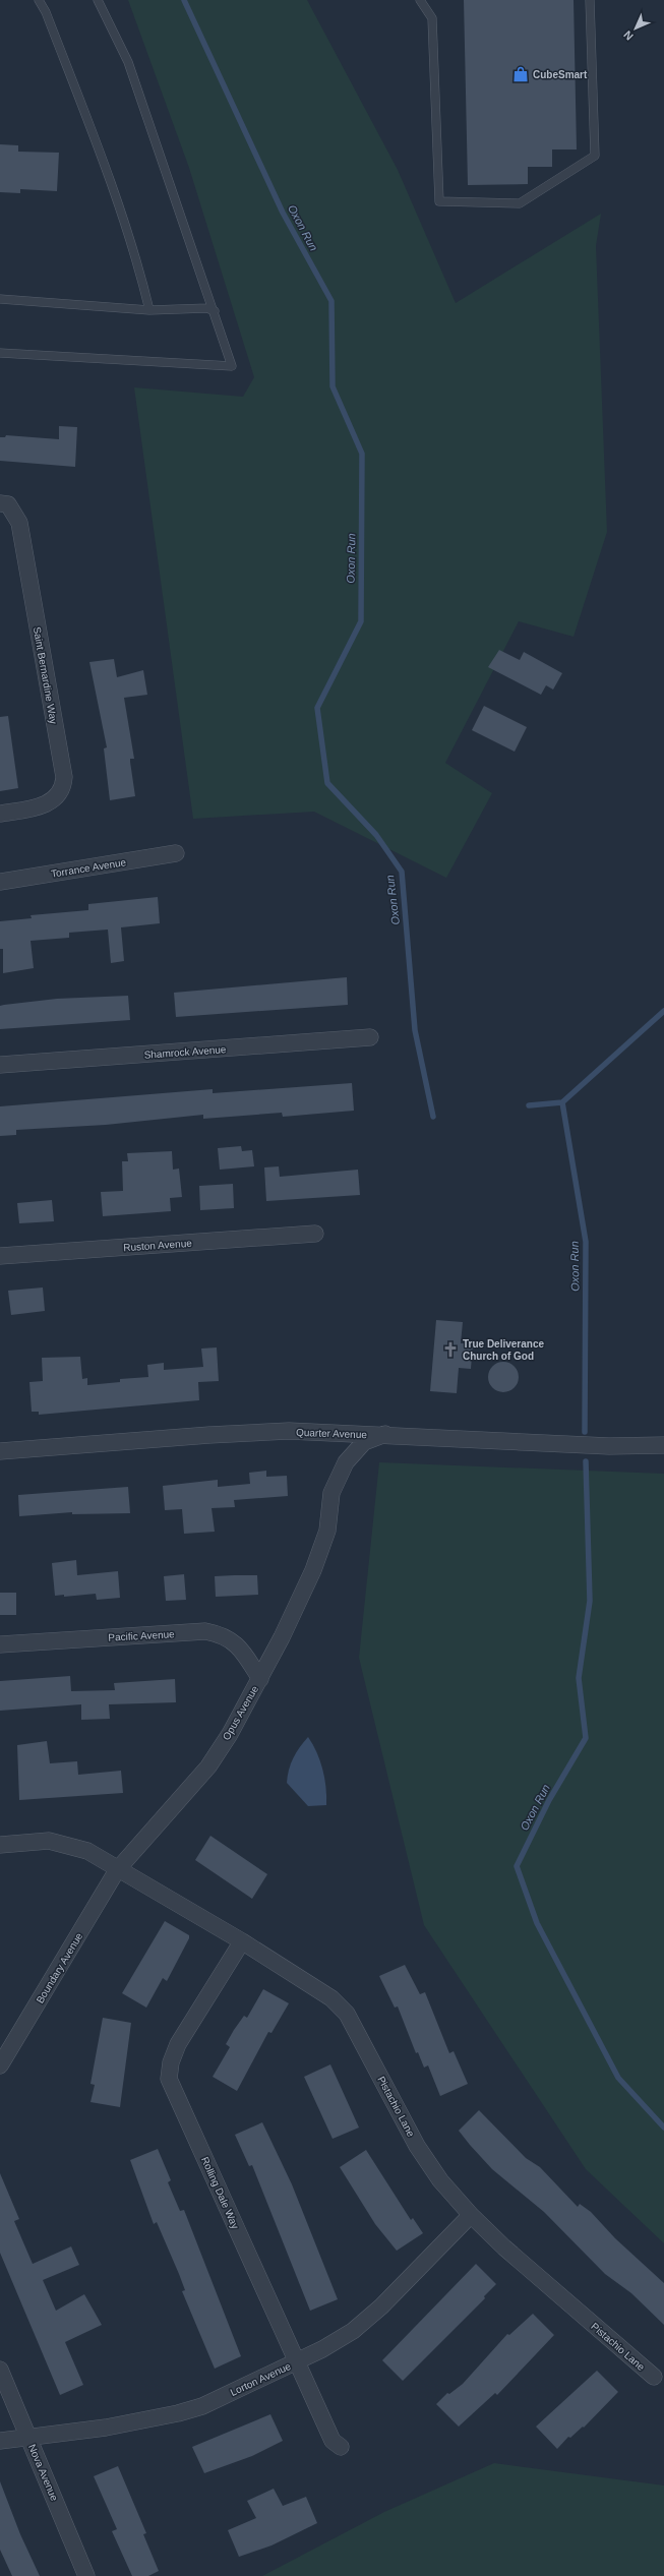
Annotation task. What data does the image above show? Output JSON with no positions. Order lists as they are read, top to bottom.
{
  "streets": {
    "street": [
      "Saint Bernardine Way",
      "Torrance Avenue",
      "Shamrock Avenue",
      "Ruston Avenue",
      "Quarter Avenue",
      "Pacific Avenue",
      "Opus Avenue",
      "Boundary Avenue",
      "Pistachio Lane",
      "Rolling Dale Way",
      "Lorton Avenue",
      "Nova Avenue"
    ]
  },
  "crossings": [
    ["Quarter Avenue", "Opus Avenue"],
    ["Pacific Avenue", "Opus Avenue"],
    ["Opus Avenue", "Boundary Avenue"],
    ["Opus Avenue", "Pistachio Lane"],
    ["Boundary Avenue", "Pistachio Lane"],
    ["Pistachio Lane", "Rolling Dale Way"],
    ["Pistachio Lane", "Lorton Avenue"],
    ["Rolling Dale Way", "Lorton Avenue"],
    ["Lorton Avenue", "Nova Avenue"]
  ],
  "water": ["Oxon Run"],
  "places": {
    "shop": ["CubeSmart"],
    "church": ["True Deliverance Church of God"]
  },
  "north": "bottom left"
}
